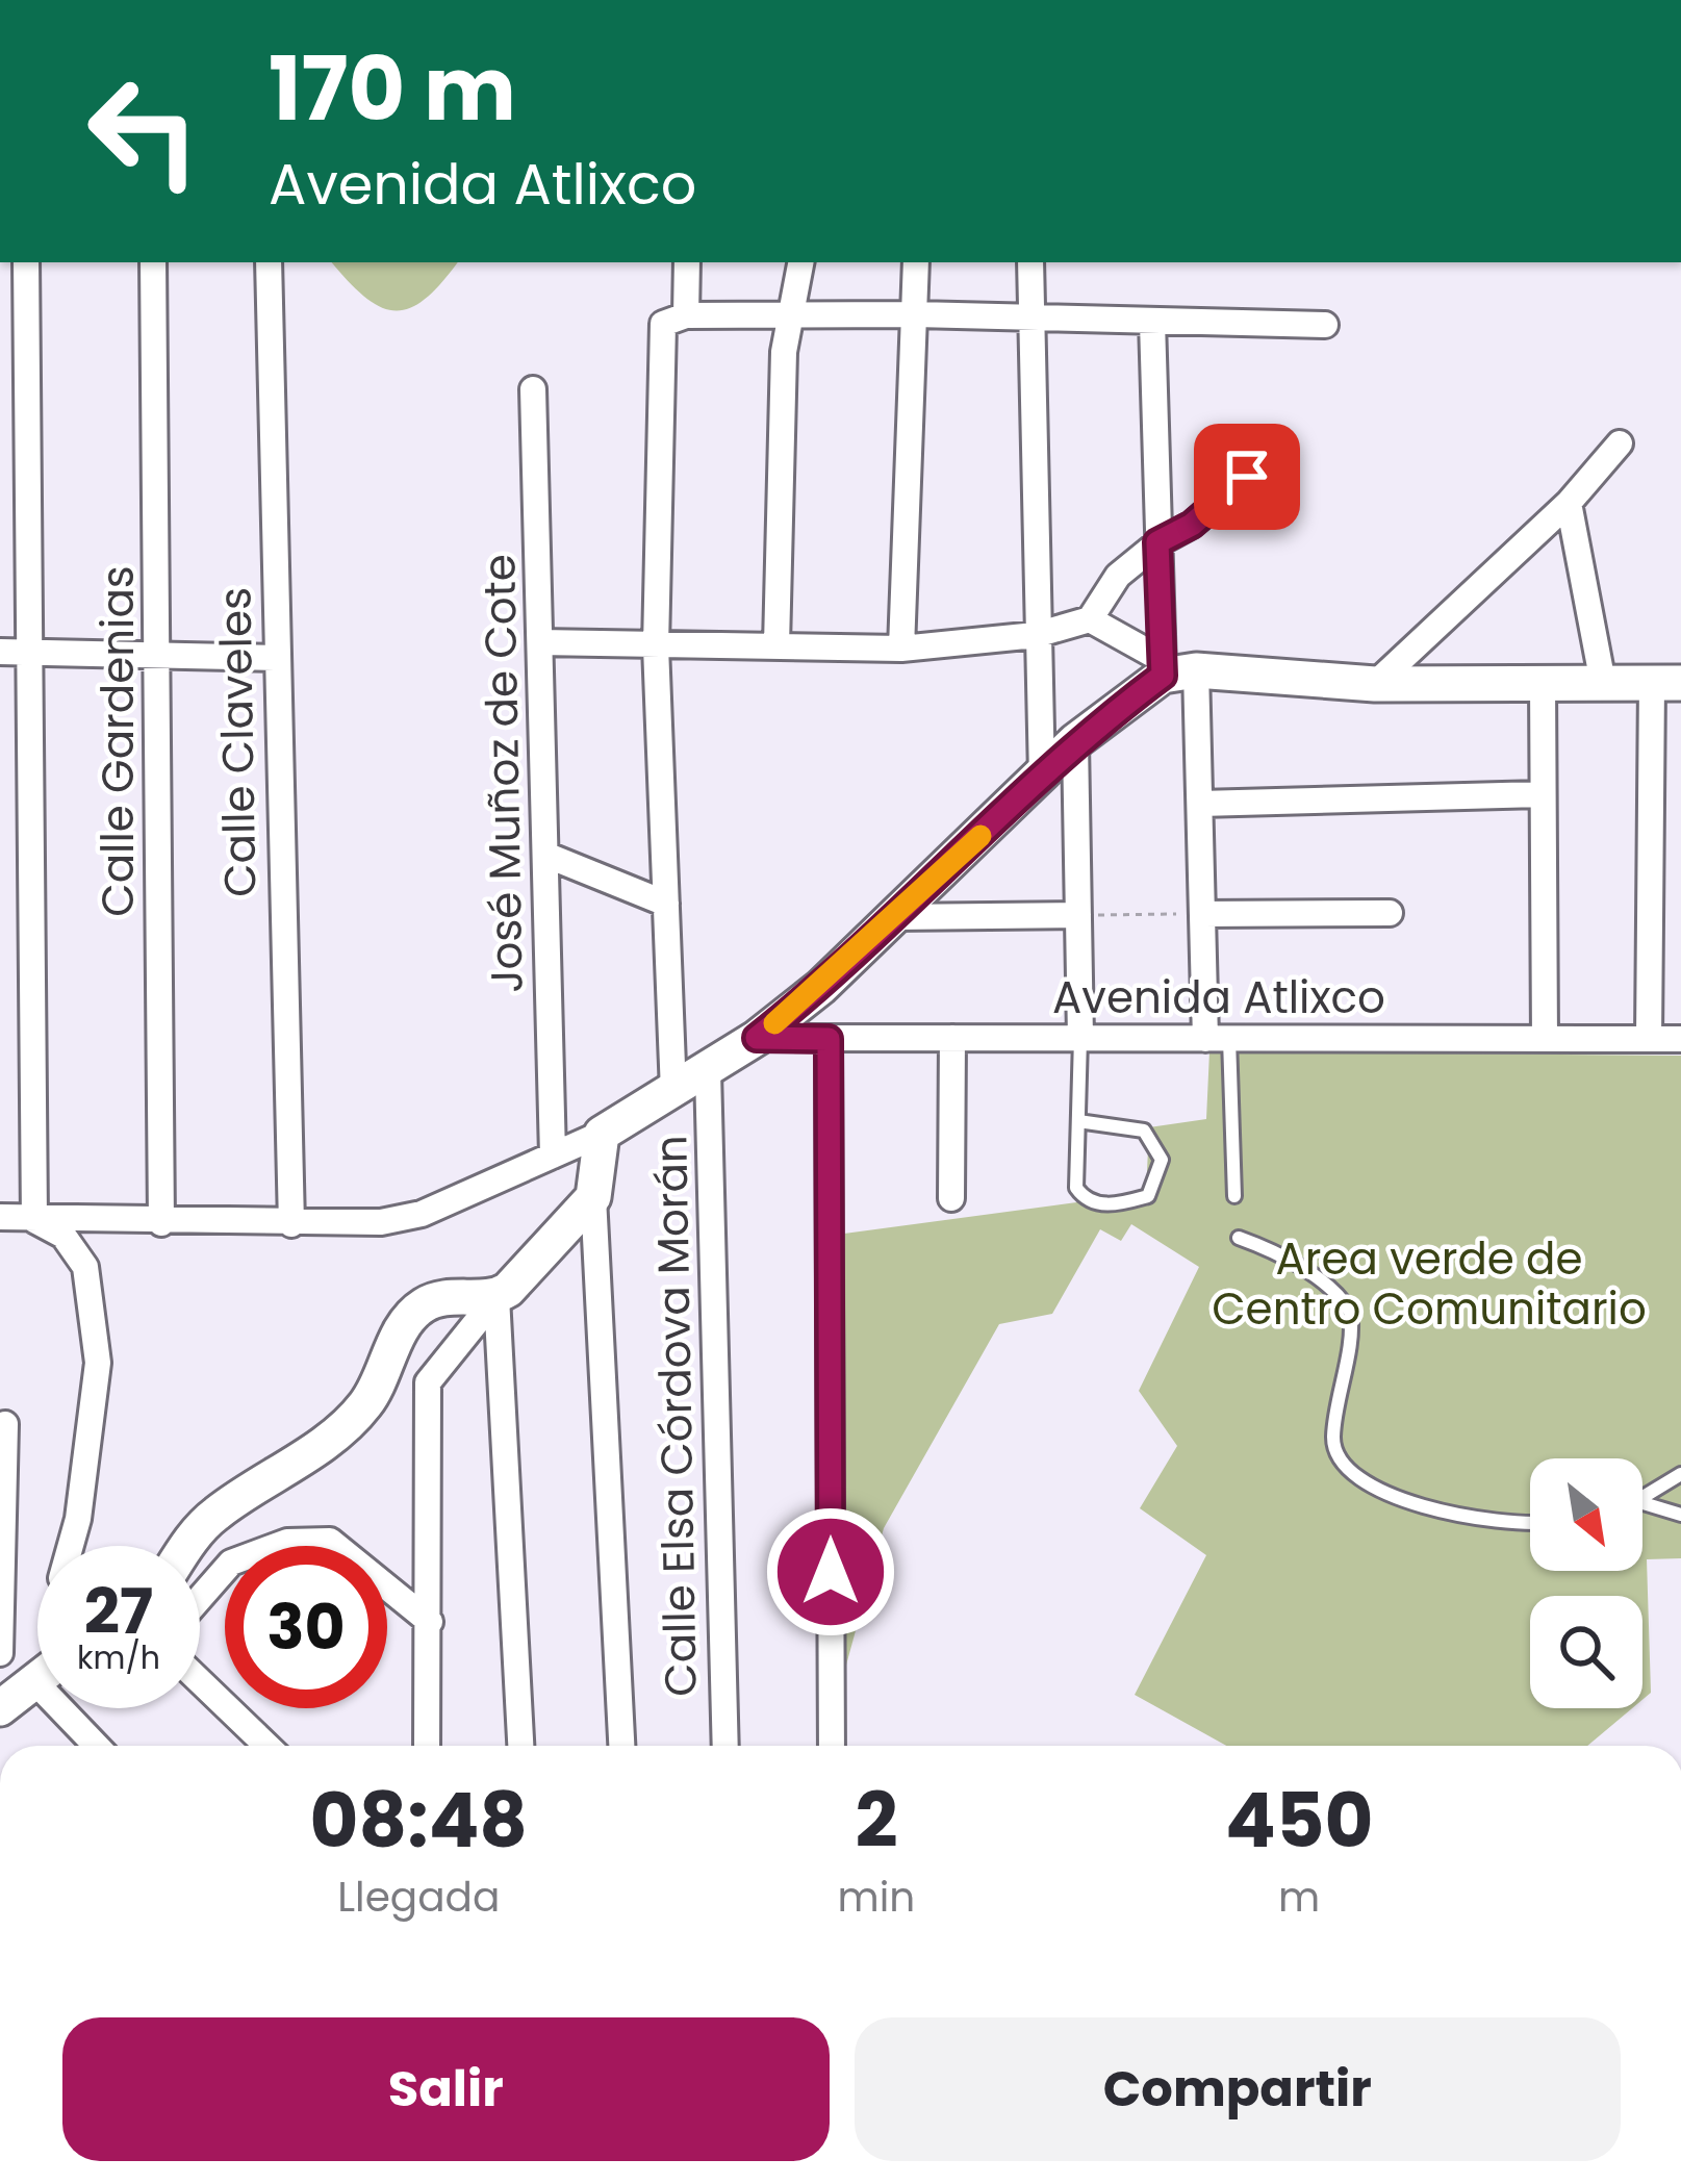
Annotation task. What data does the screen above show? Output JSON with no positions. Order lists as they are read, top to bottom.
{
  "streets": {
    "street": [
      "Calle Gardenias",
      "Calle Claveles",
      "José Muñoz de Cote",
      "Avenida Atlixco",
      "Calle Elsa Córdova Morán"
    ]
  },
  "parks": ["Area verde de Centro Comunitario"],
  "north": "bottom right",
  "page": {
    "turn": ["170 m", "Avenida Atlixco"],
    "speed": "27 km/h",
    "limit": "30",
    "eta": [
      "08:48",
      "Llegada",
      "2",
      "min",
      "450",
      "m"
    ],
    "buttons": ["Salir", "Compartir"]
  }
}
